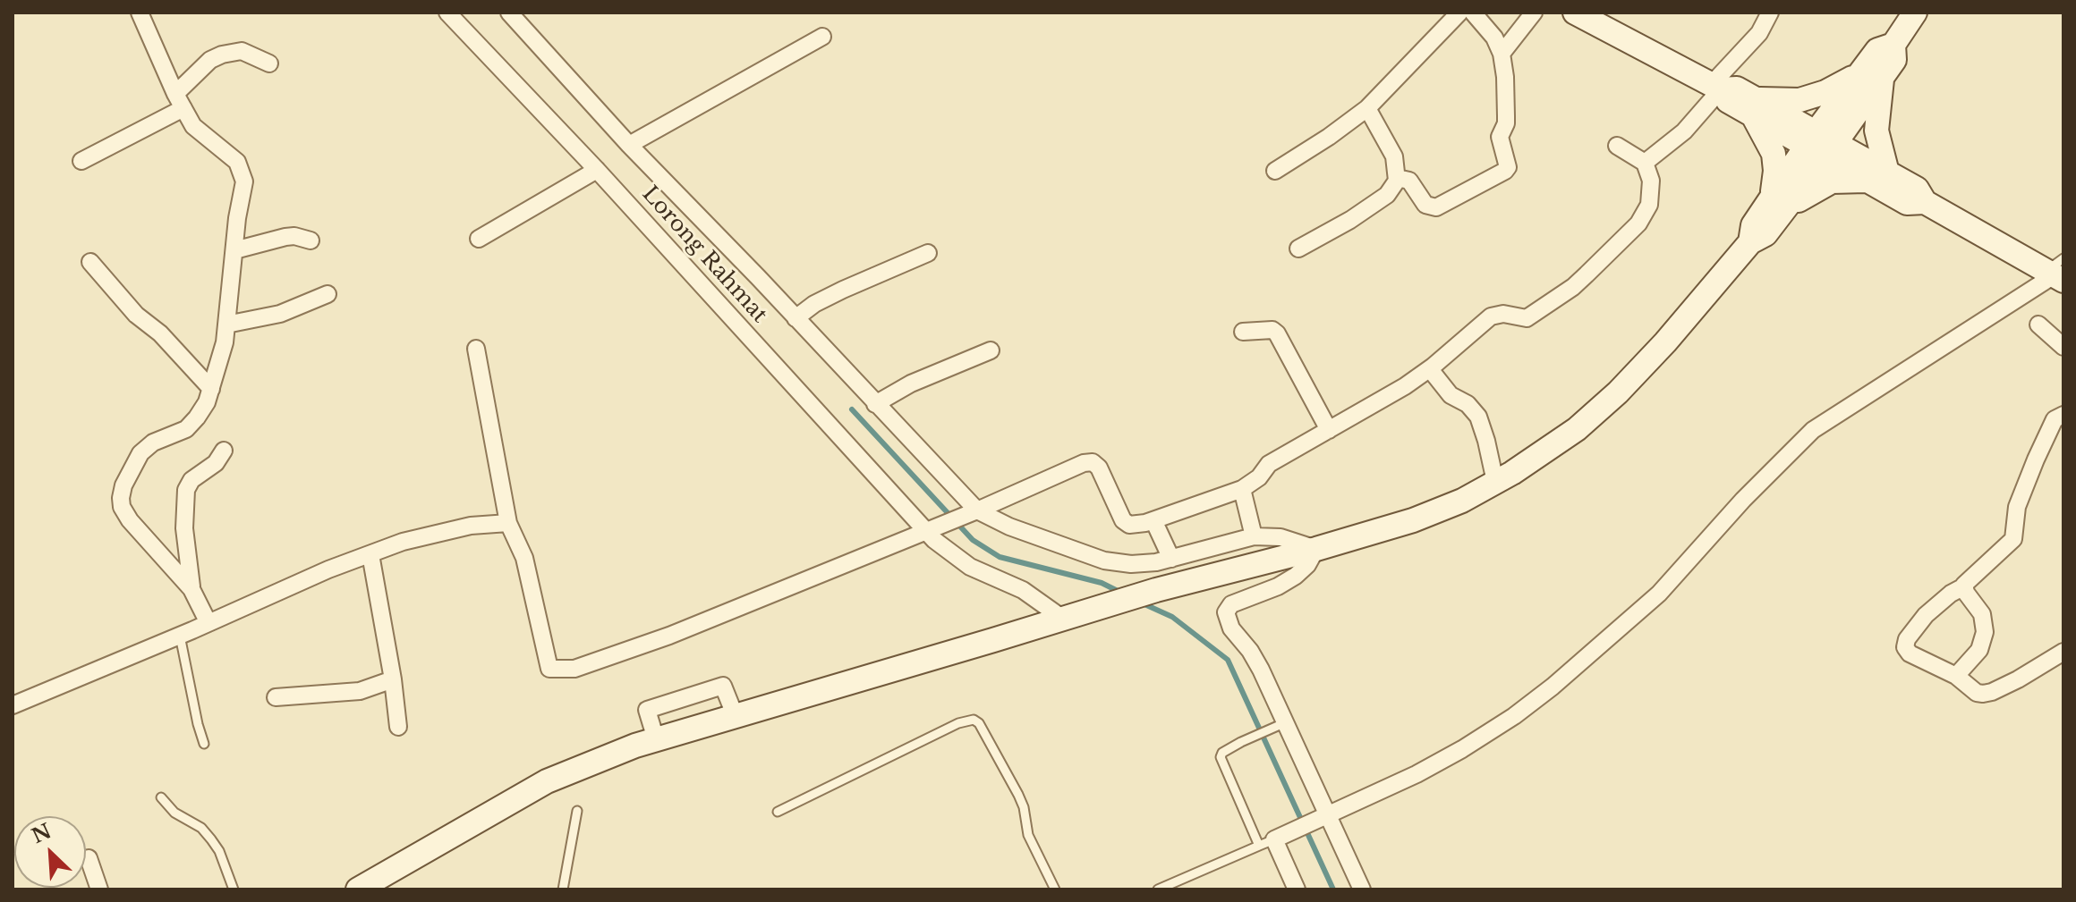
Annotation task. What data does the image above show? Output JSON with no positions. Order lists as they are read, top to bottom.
{
  "streets": {
    "street": ["Lorong Rahmat"]
  },
  "north": "top left"
}
